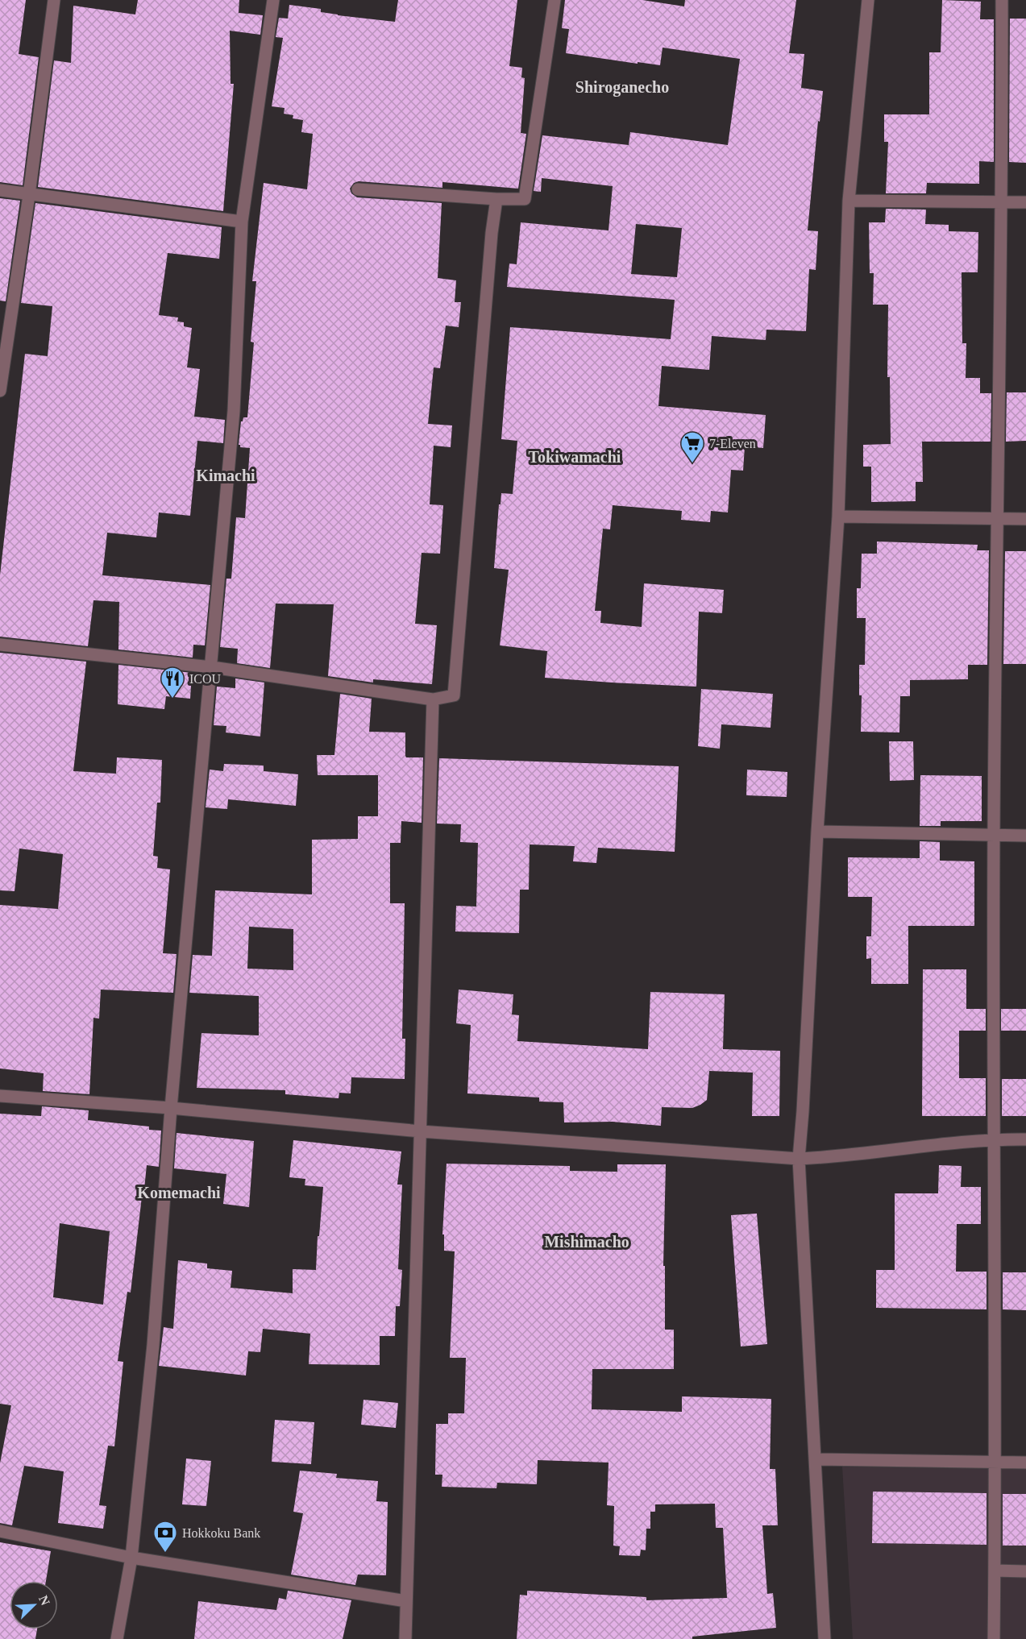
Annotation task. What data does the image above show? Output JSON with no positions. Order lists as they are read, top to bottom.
{
  "districts": [
    "Shiroganecho",
    "Tokiwamachi",
    "Kimachi",
    "Komemachi",
    "Mishimacho"
  ],
  "places": {
    "supermarket": ["7-Eleven"],
    "restaurant": ["ICOU"],
    "bank": ["Hokkoku Bank"]
  },
  "north": "top right"
}
